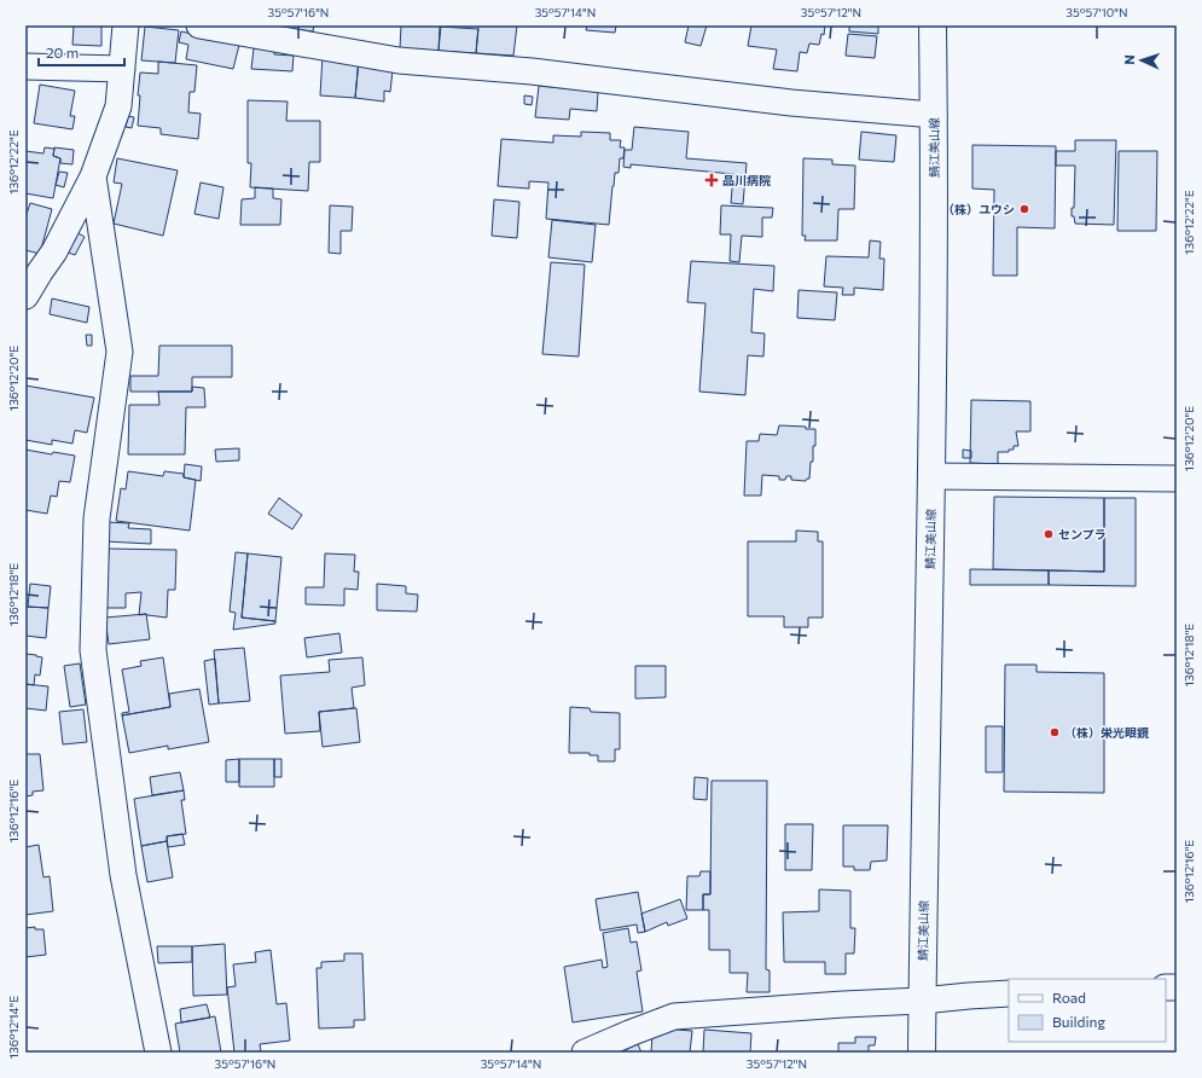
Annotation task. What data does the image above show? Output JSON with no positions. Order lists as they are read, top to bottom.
{
  "streets": {
    "main road": ["鯖江美山線"]
  },
  "places": {
    "health": ["品川病院"],
    "other": ["（株）ユウシ", "センプラ", "（株）栄光眼鏡"]
  },
  "legend": ["Road", "Building"],
  "scale_bar": "20 m",
  "north": "left",
  "coordinates": [
    "35°57'16\"N",
    "35°57'14\"N",
    "35°57'12\"N",
    "35°57'10\"N",
    "136°12'22\"E",
    "136°12'20\"E",
    "136°12'18\"E",
    "136°12'16\"E",
    "136°12'14\"E"
  ]
}
